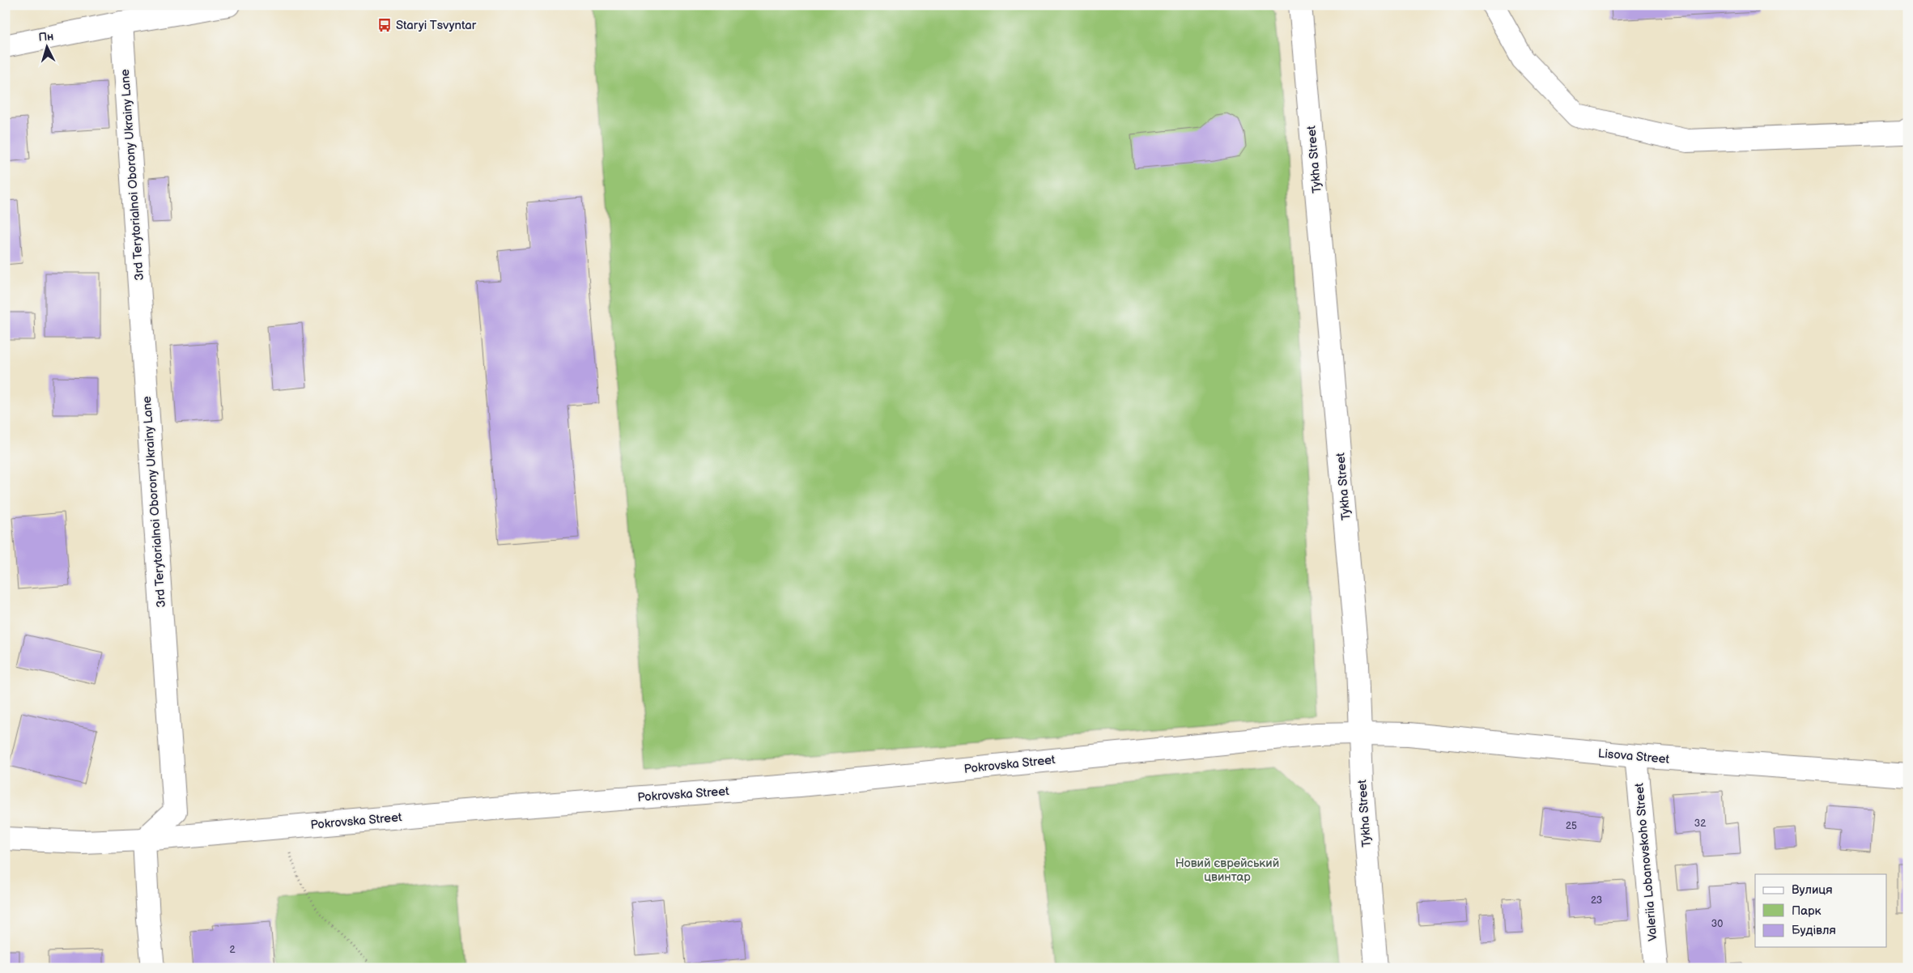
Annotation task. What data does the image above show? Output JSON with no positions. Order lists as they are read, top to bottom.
{
  "streets": {
    "street": [
      "Tykha Street",
      "3rd Terytorialnoi Oborony Ukrainy Lane",
      "Lisova Street",
      "Pokrovska Street",
      "Valeriia Lobanovskoho Street"
    ]
  },
  "crossings": [
    ["Tykha Street", "Lisova Street"],
    ["Tykha Street", "Pokrovska Street"],
    ["3rd Terytorialnoi Oborony Ukrainy Lane", "Pokrovska Street"],
    ["Lisova Street", "Pokrovska Street"],
    ["Lisova Street", "Valeriia Lobanovskoho Street"]
  ],
  "parks": ["Новий єврейський цвинтар"],
  "places": {
    "bus stop": ["Staryi Tsvyntar"]
  },
  "house_numbers": [
    "32",
    "25",
    "23",
    "30",
    "2"
  ],
  "legend": ["Вулиця", "Парк", "Будівля"],
  "north": "top"
}
